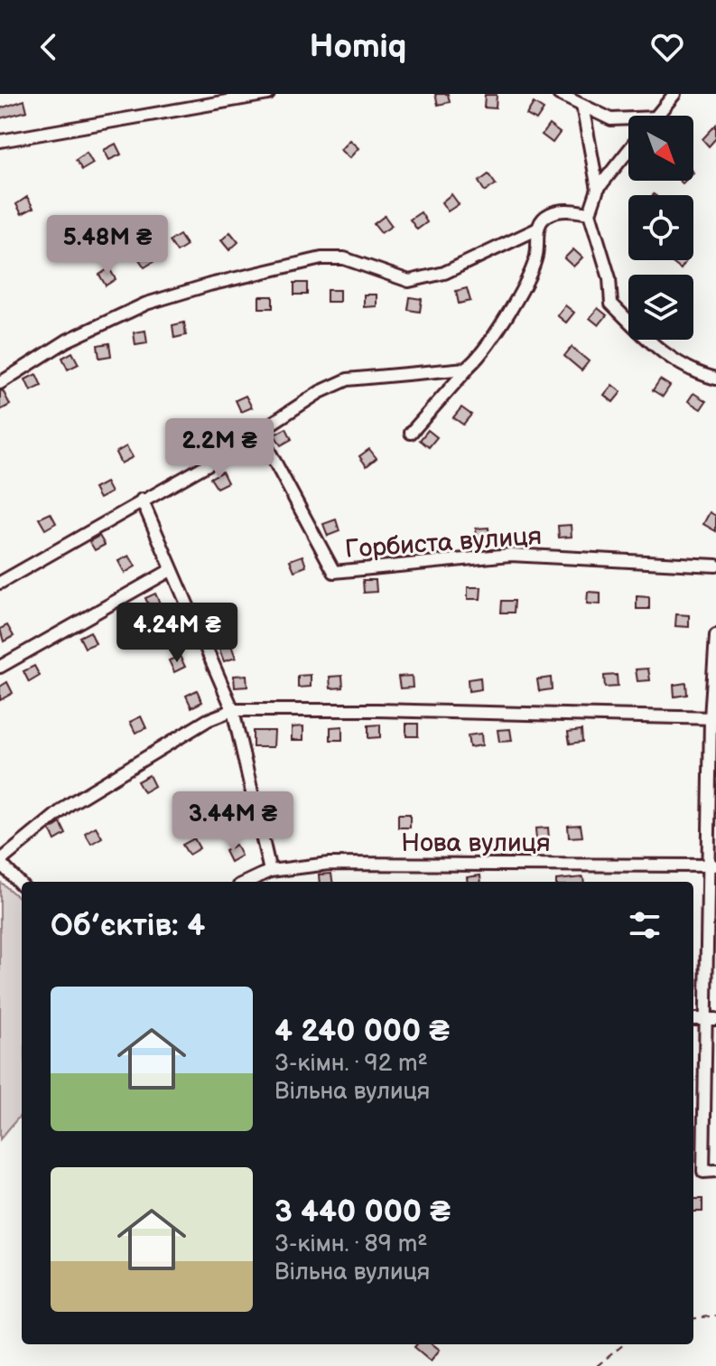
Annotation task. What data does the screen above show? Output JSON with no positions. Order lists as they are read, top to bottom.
{
  "streets": {
    "street": ["Горбиста вулиця", "Нова вулиця"]
  },
  "north": "bottom right",
  "page": {
    "header": "Homiq",
    "price": [
      "5.48M ₴",
      "2.2M ₴",
      "4.24M ₴",
      "3.44M ₴"
    ],
    "heading": "Об’єктів: 4",
    "list": [
      {
        "name": "4 240 000 ₴",
        "note": "3-кімн. · 92 m² · Вільна вулиця"
      },
      {
        "name": "3 440 000 ₴",
        "note": "3-кімн. · 89 m² · Вільна вулиця"
      }
    ]
  }
}
